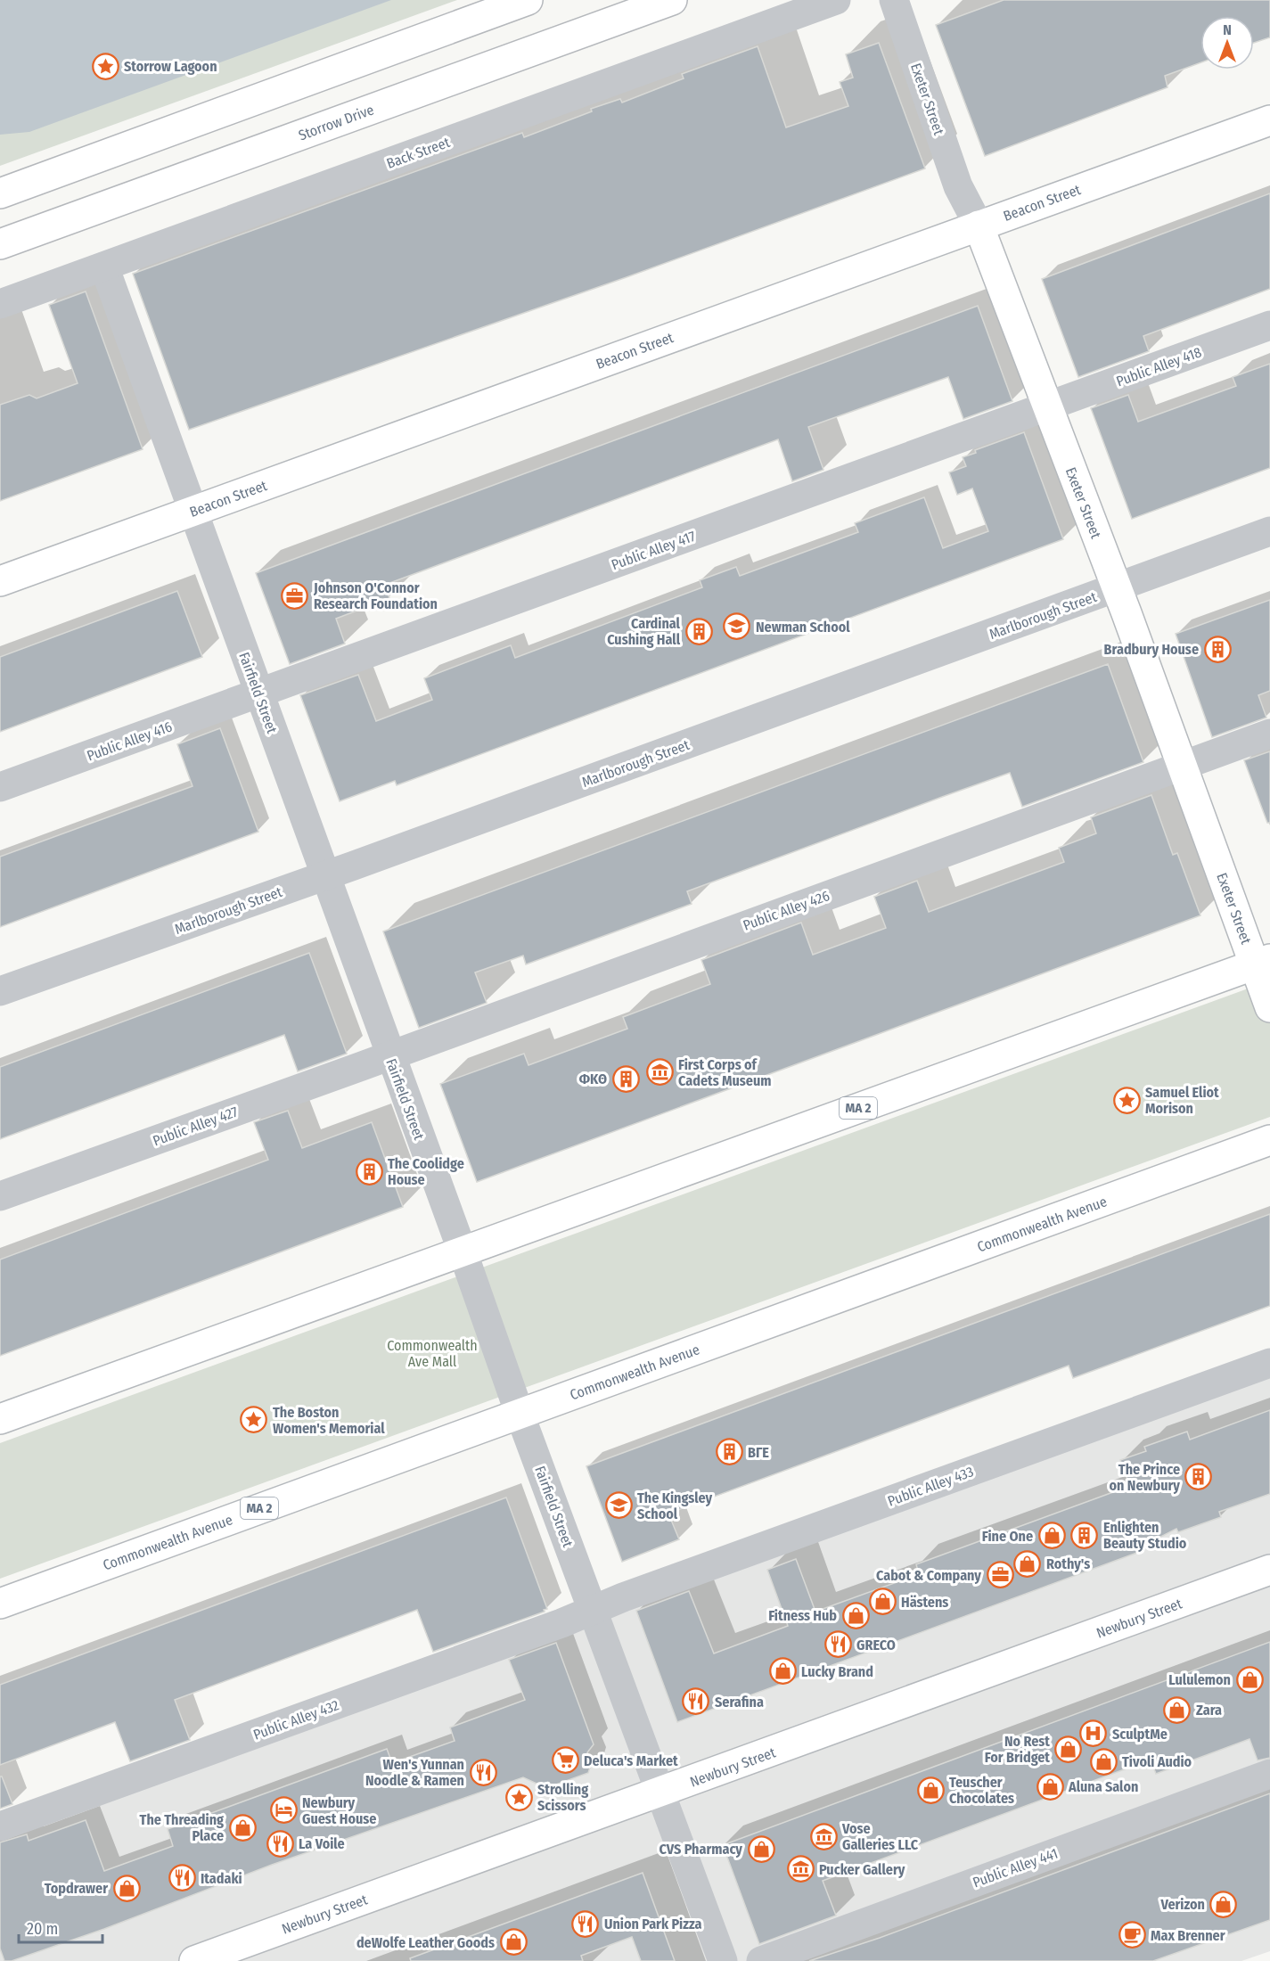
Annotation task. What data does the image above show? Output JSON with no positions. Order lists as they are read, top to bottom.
{
  "streets": {
    "main road": [
      "Exeter Street",
      "Storrow Drive",
      "Beacon Street",
      "MA 2",
      "Commonwealth Avenue",
      "Newbury Street"
    ],
    "street": [
      "Back Street",
      "Public Alley 418",
      "Public Alley 417",
      "Marlborough Street",
      "Fairfield Street",
      "Public Alley 416",
      "Public Alley 426",
      "Public Alley 427",
      "Public Alley 433",
      "Public Alley 432",
      "Public Alley 441"
    ]
  },
  "crossings": [
    ["Exeter Street", "Beacon Street"],
    ["Exeter Street", "Public Alley 418"],
    ["Exeter Street", "Public Alley 417"],
    ["Exeter Street", "Marlborough Street"],
    ["Exeter Street", "Public Alley 426"],
    ["Exeter Street", "MA 2"],
    ["Back Street", "Fairfield Street"],
    ["Beacon Street", "Fairfield Street"],
    ["Public Alley 418", "Public Alley 417"],
    ["Public Alley 417", "Fairfield Street"],
    ["Public Alley 417", "Public Alley 416"],
    ["Marlborough Street", "Fairfield Street"],
    ["Fairfield Street", "Public Alley 416"],
    ["Fairfield Street", "Public Alley 426"],
    ["Fairfield Street", "MA 2"],
    ["Fairfield Street", "Public Alley 427"],
    ["Fairfield Street", "Commonwealth Avenue"],
    ["Fairfield Street", "Public Alley 433"],
    ["Fairfield Street", "Newbury Street"],
    ["Fairfield Street", "Public Alley 432"],
    ["Public Alley 426", "Public Alley 427"],
    ["Public Alley 433", "Public Alley 432"]
  ],
  "parks": ["Commonwealth Ave Mall"],
  "places": {
    "place": [
      "Storrow Lagoon",
      "Samuel Eliot Morison",
      "The Boston Women's Memorial",
      "Strolling Scissors"
    ],
    "office": ["Johnson O'Connor Research Foundation", "Cabot & Company"],
    "school or university": ["Newman School", "The Kingsley School"],
    "building": [
      "Cardinal Cushing Hall",
      "Bradbury House",
      "ΦΚΘ",
      "The Coolidge House",
      "ΒΓΕ",
      "The Prince on Newbury",
      "Enlighten Beauty Studio"
    ],
    "museum": ["First Corps of Cadets Museum", "Vose Galleries LLC", "Pucker Gallery"],
    "shop": [
      "Fine One",
      "Rothy's",
      "Hästens",
      "Fitness Hub",
      "Lucky Brand",
      "Lululemon",
      "Zara",
      "No Rest For Bridget",
      "Tivoli Audio",
      "Aluna Salon",
      "Teuscher Chocolates",
      "The Threading Place",
      "CVS Pharmacy",
      "Topdrawer",
      "Verizon",
      "deWolfe Leather Goods"
    ],
    "restaurant": [
      "GRECO",
      "Serafina",
      "Wen's Yunnan Noodle & Ramen",
      "La Voile",
      "Itadaki",
      "Union Park Pizza"
    ],
    "hospital": ["SculptMe"],
    "supermarket": ["Deluca's Market"],
    "hotel": ["Newbury Guest House"],
    "cafe": ["Max Brenner"]
  },
  "scale_bar": "20 m",
  "north": "top"
}
